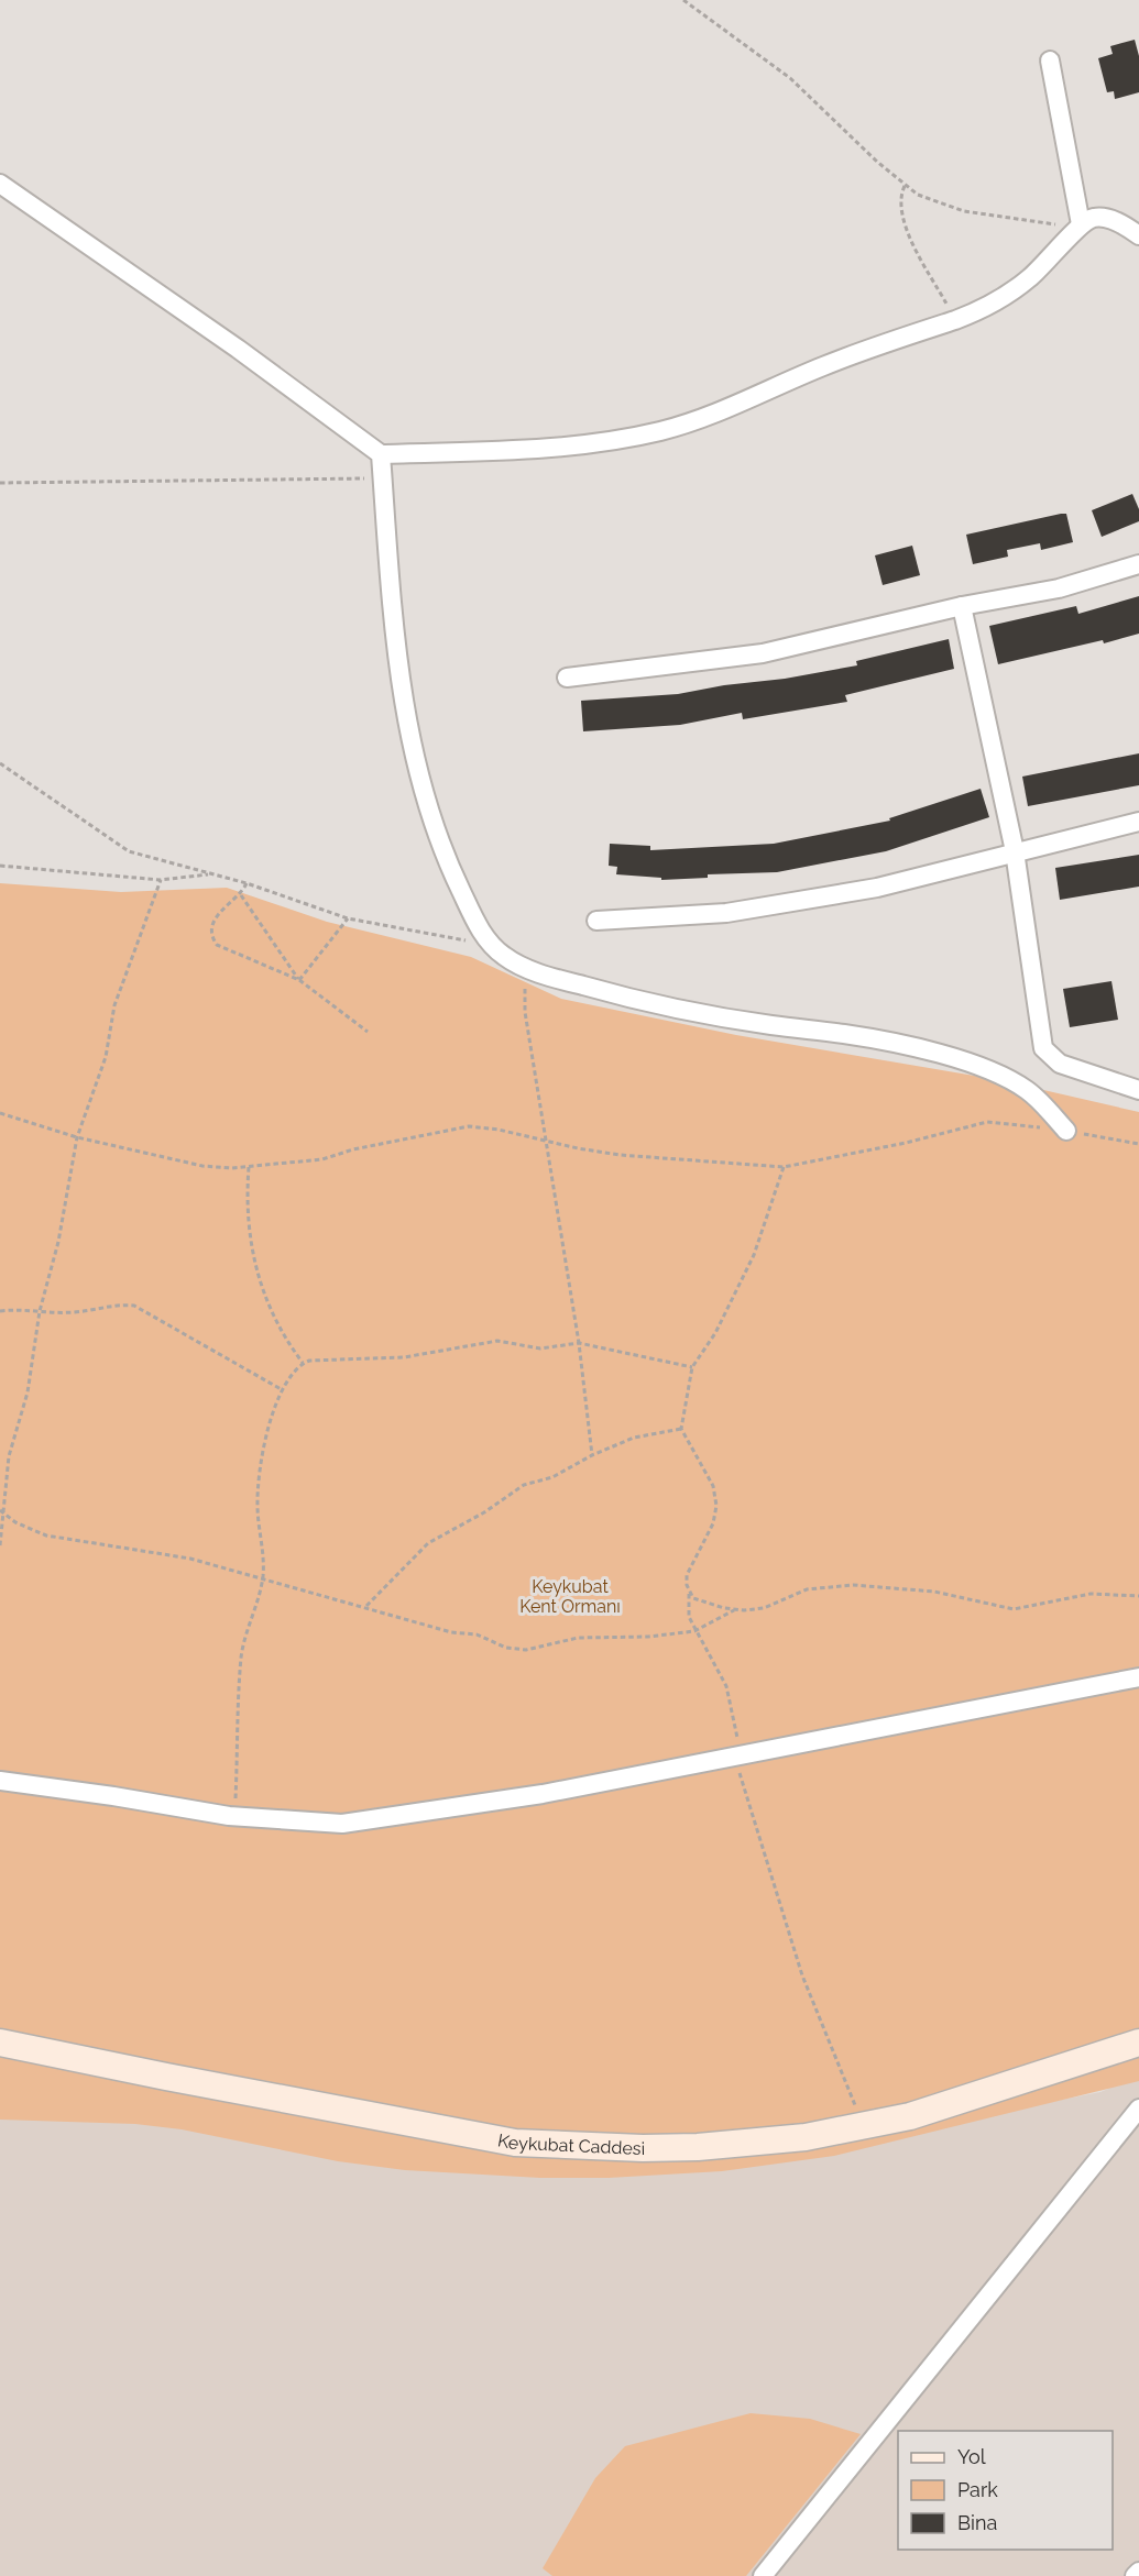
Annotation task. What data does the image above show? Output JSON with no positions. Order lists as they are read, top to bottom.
{
  "streets": {
    "street": ["Keykubat Caddesi"]
  },
  "parks": ["Keykubat Kent Ormanı"],
  "legend": ["Yol", "Park", "Bina"]
}
